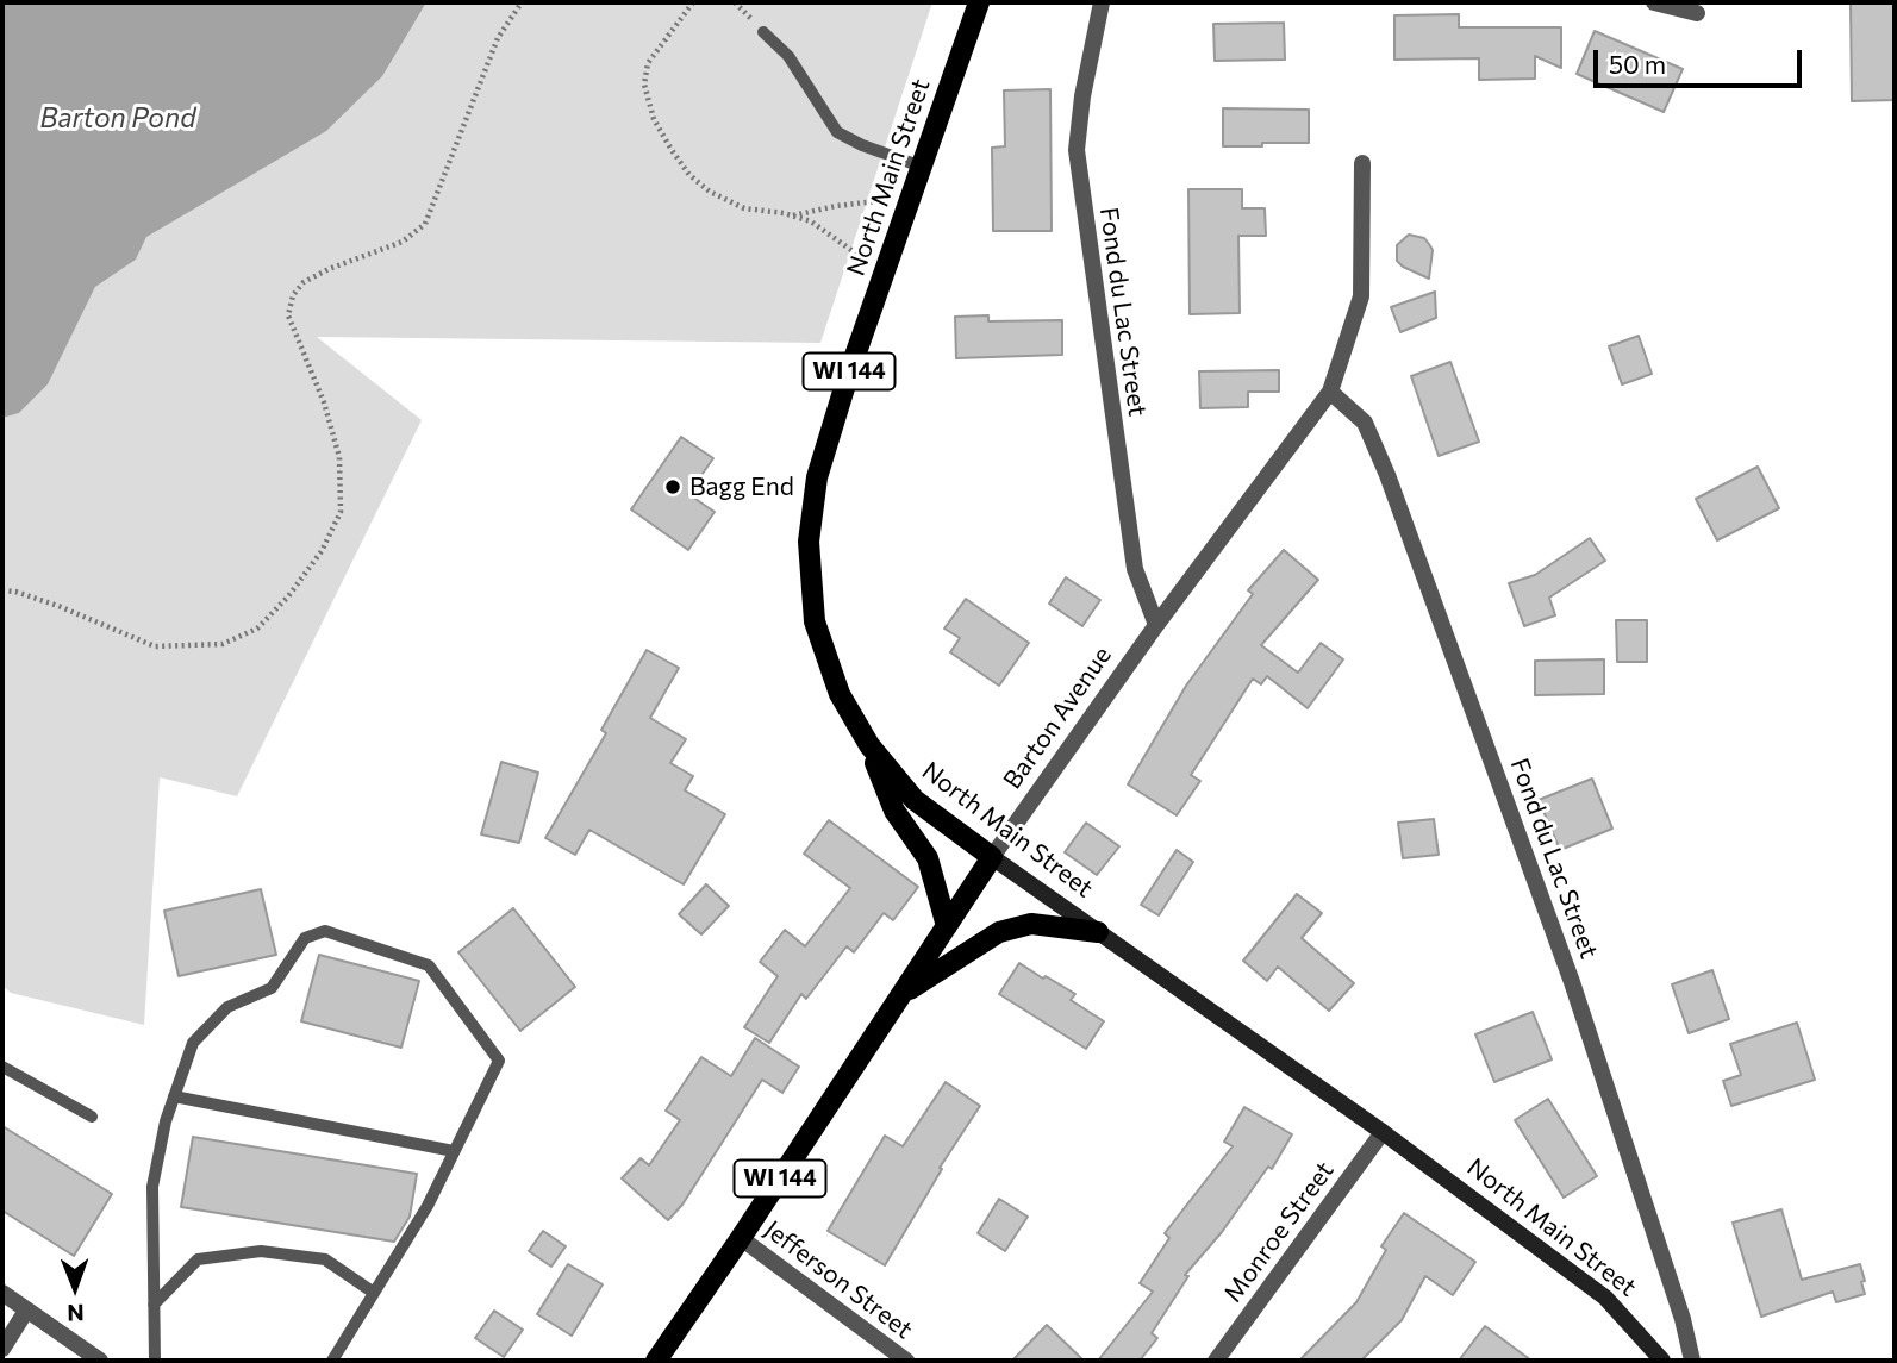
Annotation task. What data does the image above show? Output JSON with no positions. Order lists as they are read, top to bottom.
{
  "streets": {
    "main road": ["North Main Street", "WI 144", "Barton Avenue"],
    "street": ["Fond du Lac Street", "Monroe Street", "Jefferson Street"]
  },
  "crossings": [
    ["North Main Street", "Barton Avenue"],
    ["North Main Street", "Monroe Street"],
    ["Fond du Lac Street", "Barton Avenue"],
    ["Barton Avenue", "Jefferson Street"]
  ],
  "water": ["Barton Pond"],
  "places": ["Bagg End"],
  "scale_bar": "50 m",
  "north": "bottom"
}
